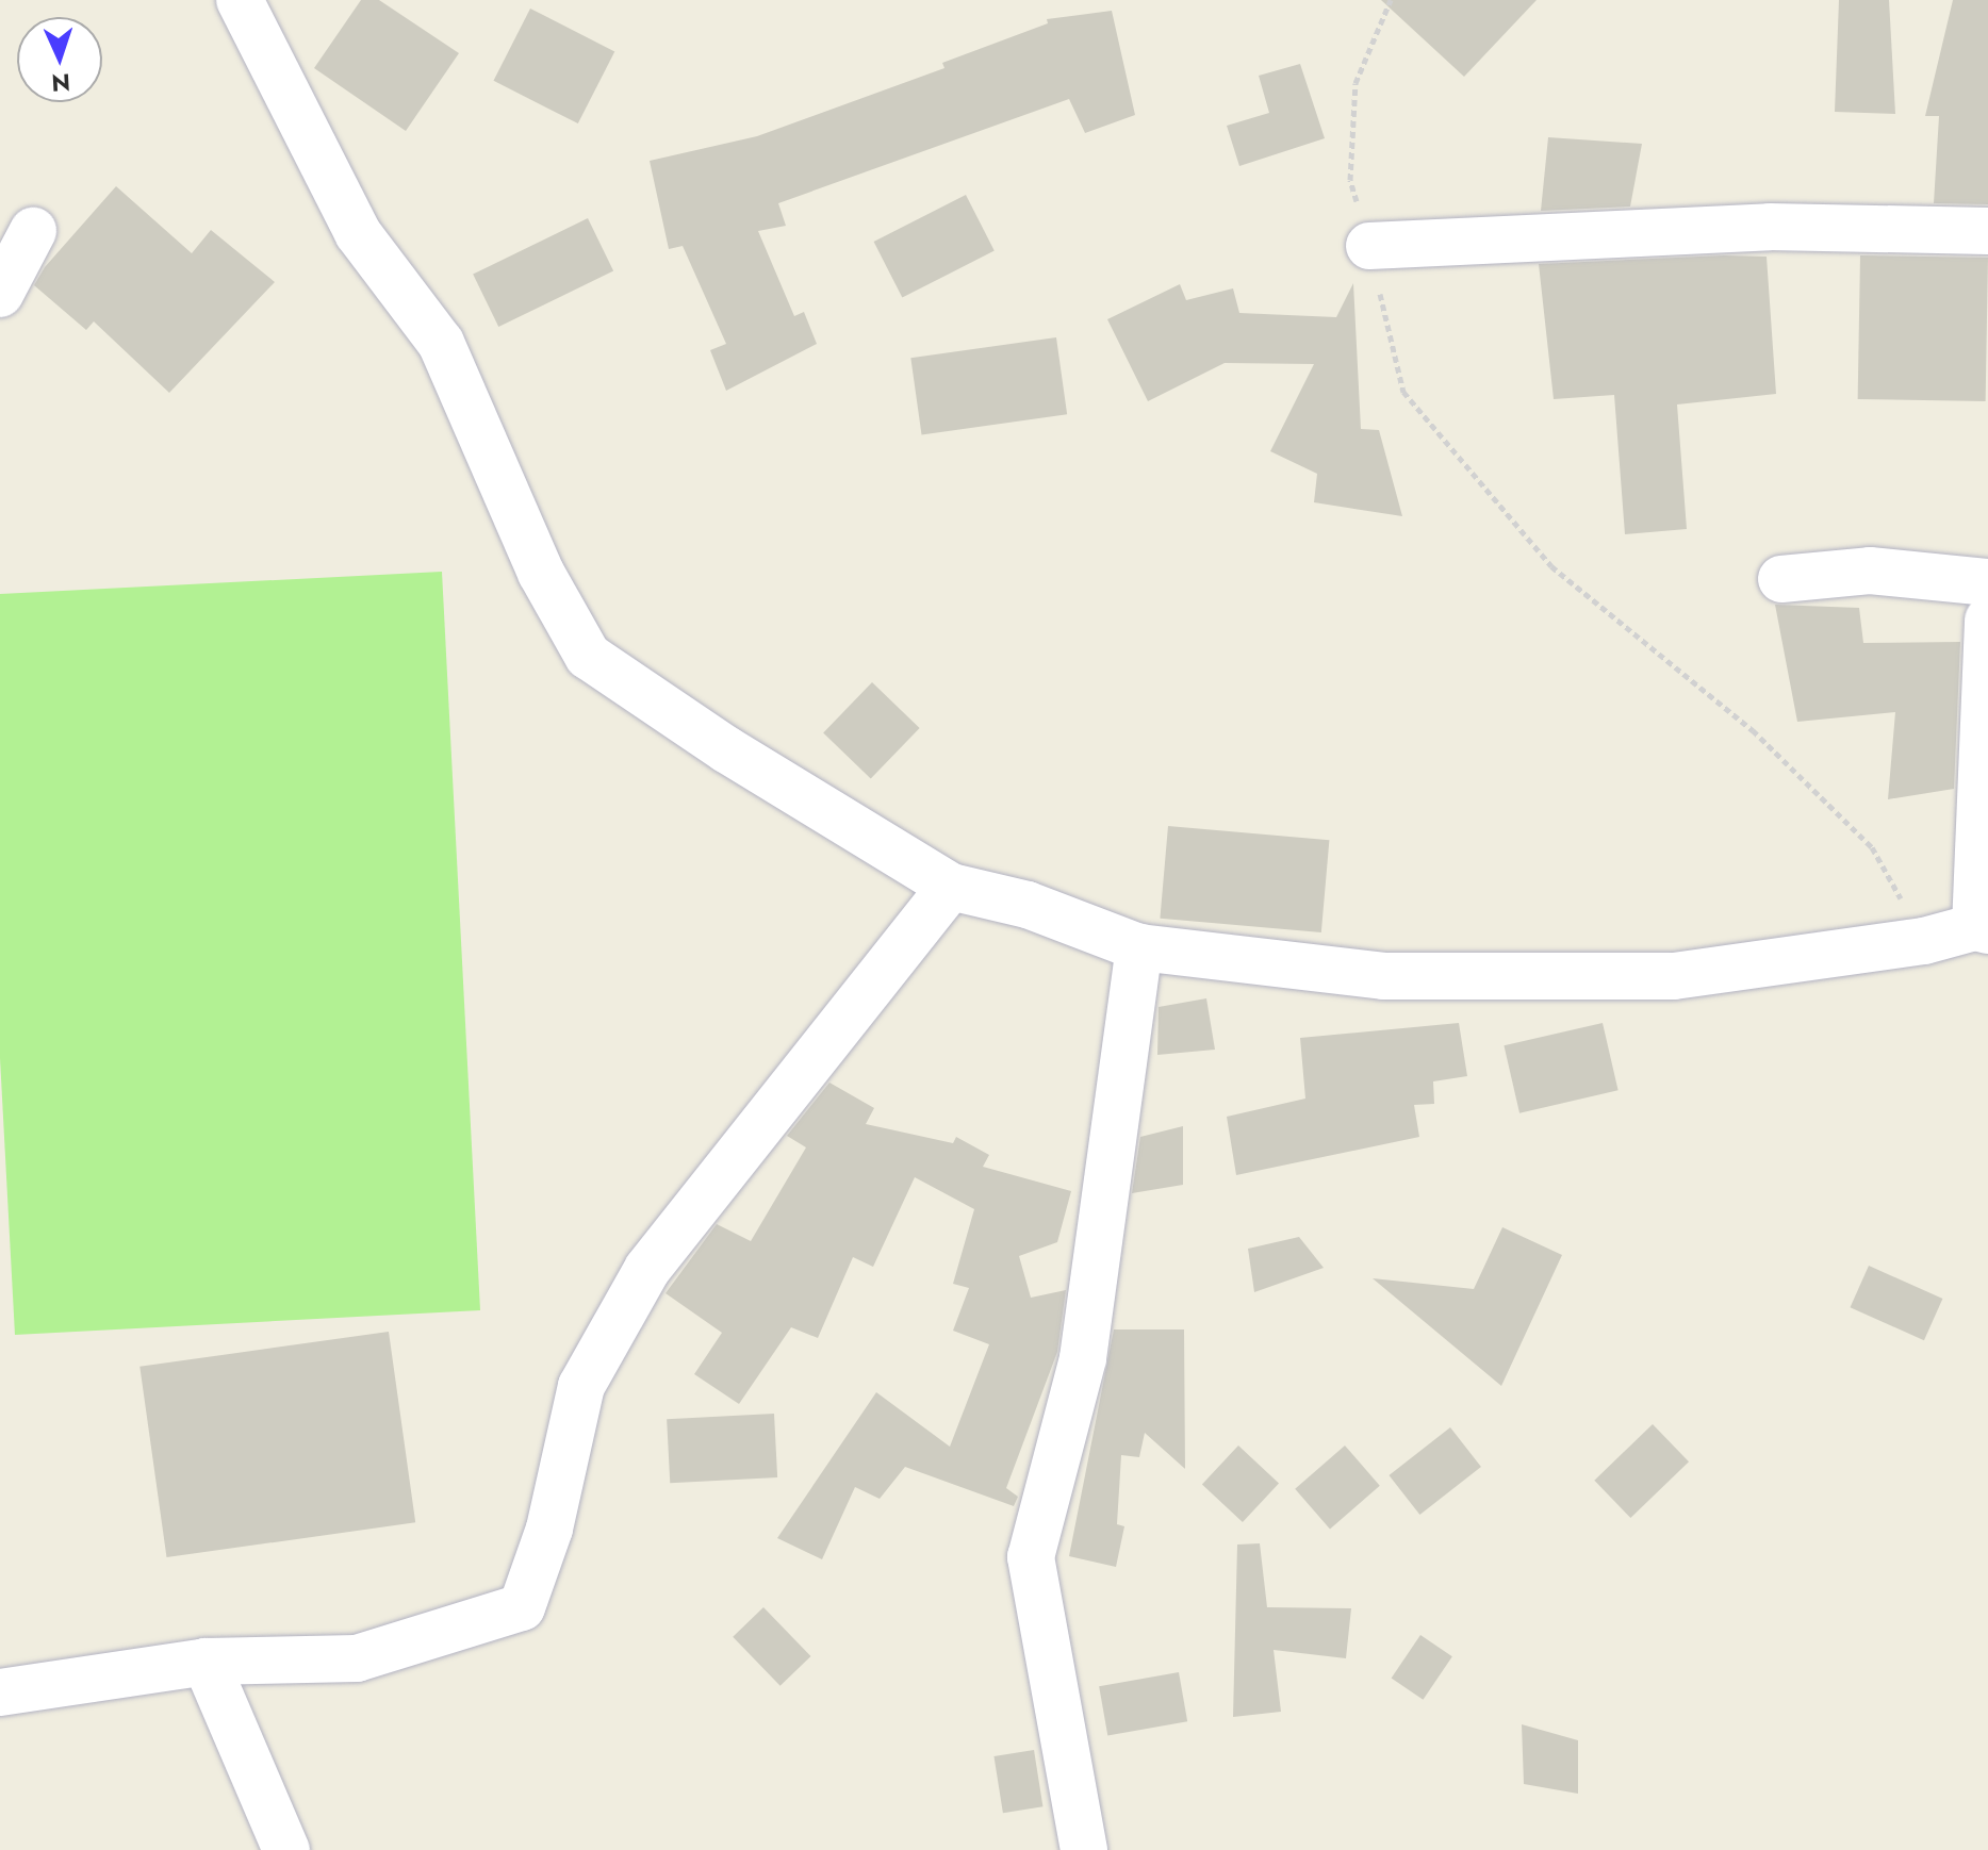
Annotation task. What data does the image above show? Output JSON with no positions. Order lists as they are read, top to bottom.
{
  "north": "bottom"
}
